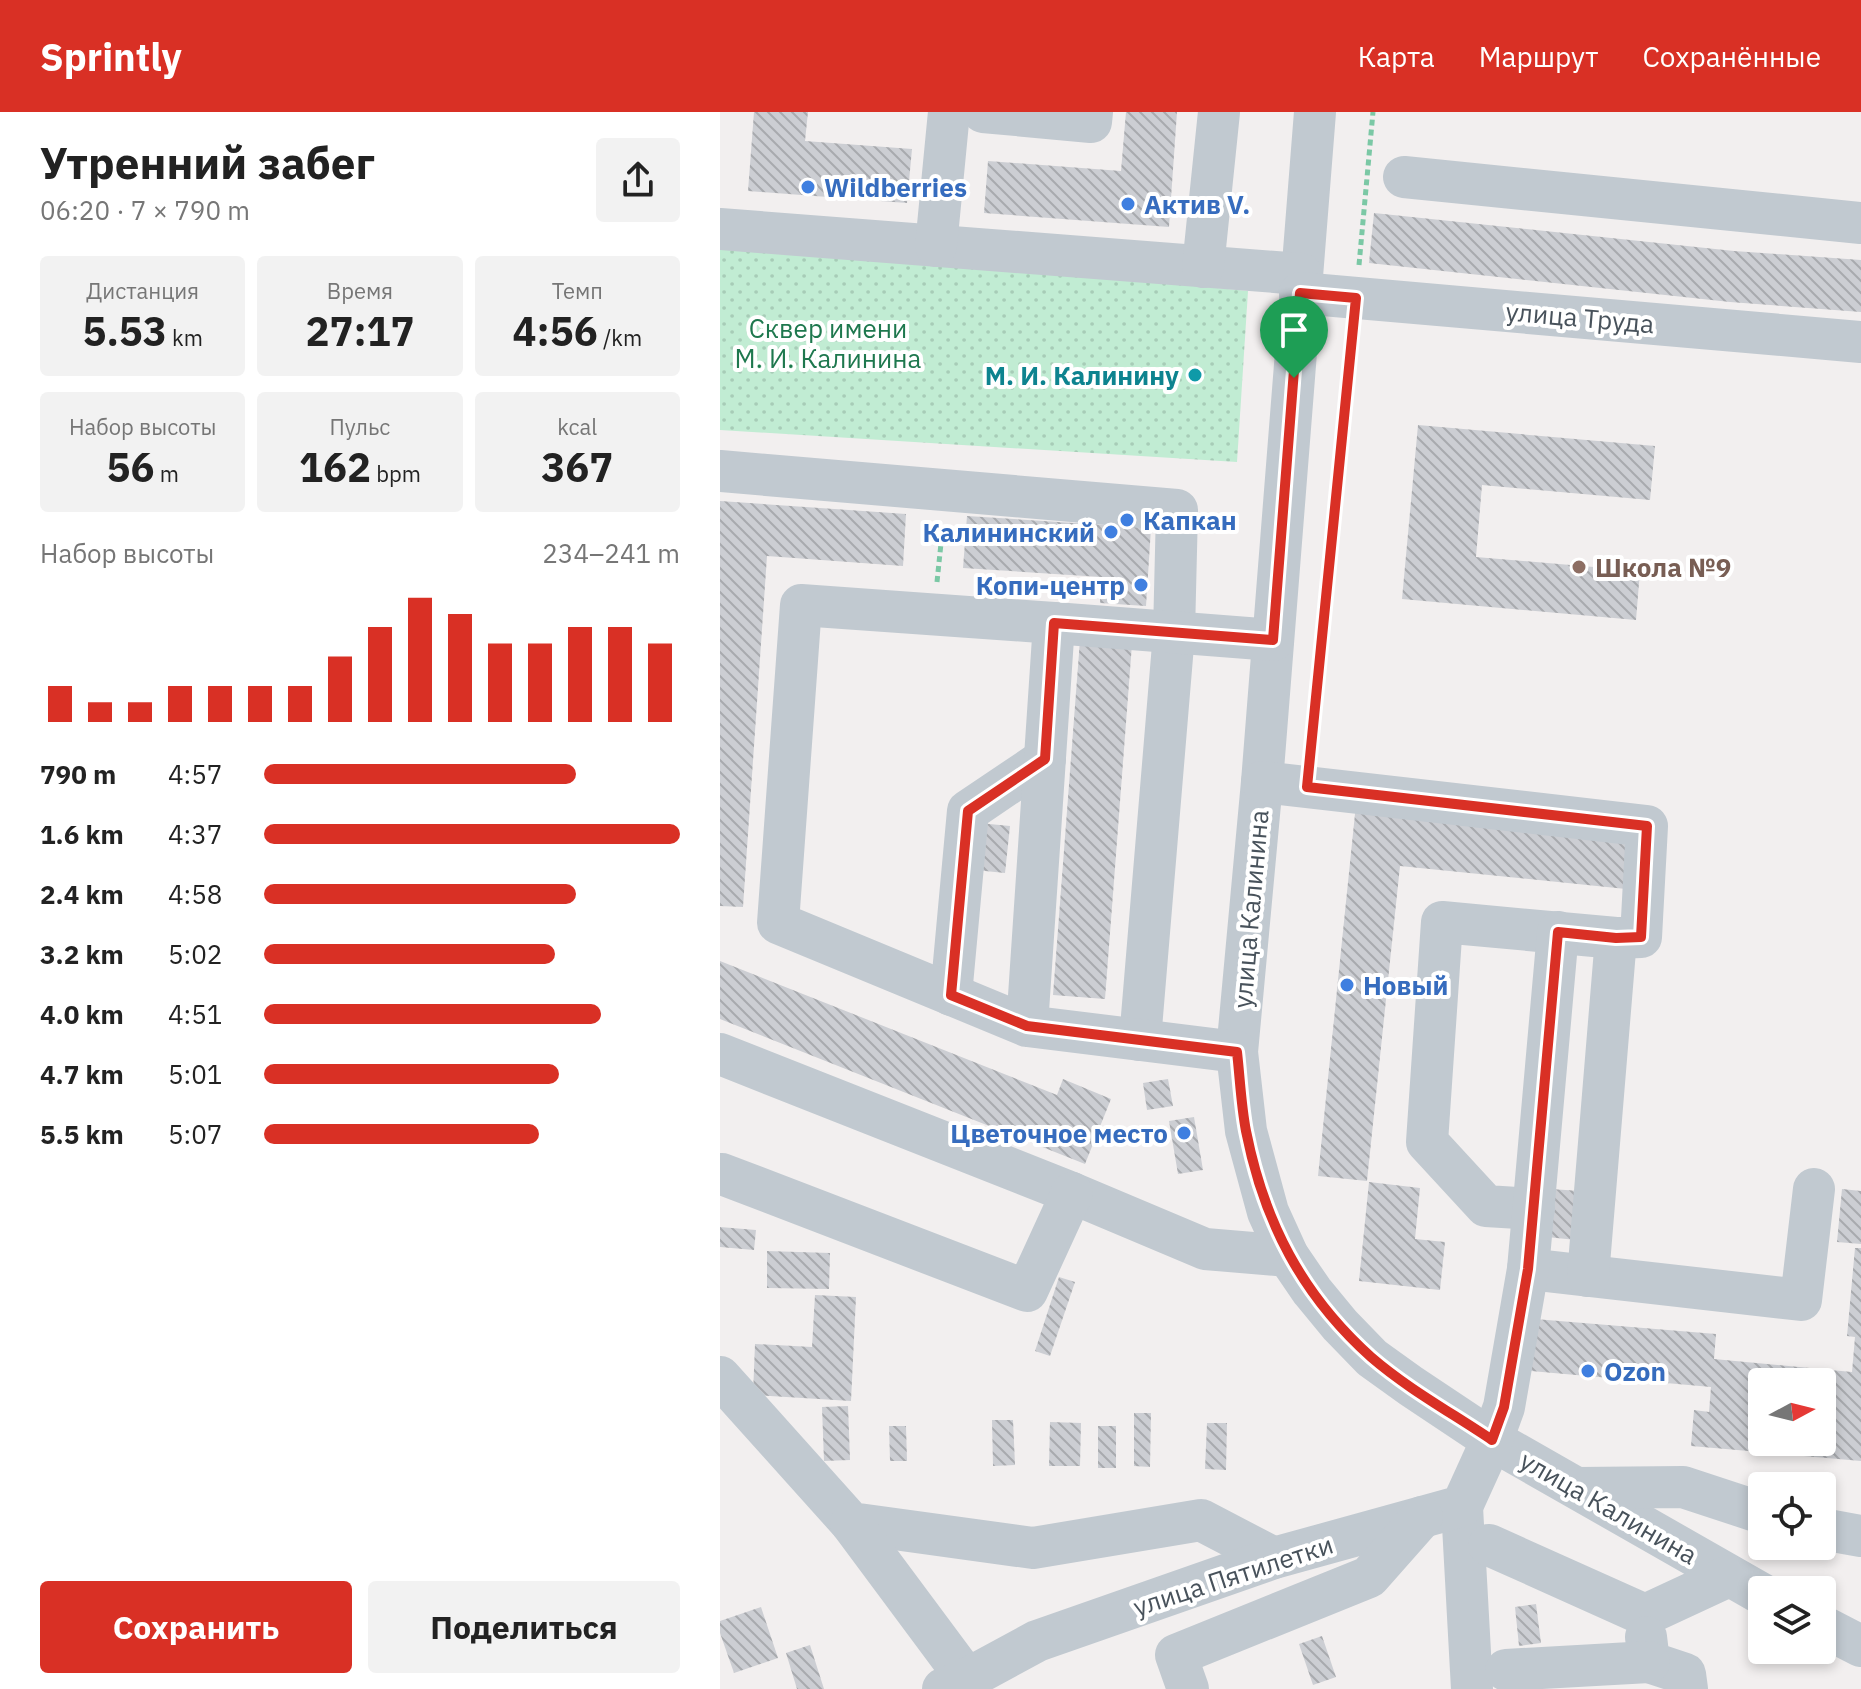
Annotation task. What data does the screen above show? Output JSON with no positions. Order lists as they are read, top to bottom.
{
  "streets": {
    "street": ["улица Труда", "улица Калинина", "улица Пятилетки"]
  },
  "crossings": [
    ["улица Труда", "улица Калинина"]
  ],
  "parks": ["Сквер имени М. И. Калинина"],
  "places": [
    "Wildberries",
    "Актив V.",
    "М. И. Калинину",
    "Капкан",
    "Калининский",
    "Школа №9",
    "Копи-центр",
    "Новый",
    "Цветочное место",
    "Ozon"
  ],
  "north": "right",
  "page": {
    "header": "Sprintly",
    "nav": ["Карта", "Маршрут", "Сохранённые"],
    "heading": ["Утренний забег", "06:20 · 7 × 790 m"],
    "stats": [
      ["Дистанция", "5.53 km"],
      ["Время", "27:17"],
      ["Темп", "4:56 /km"],
      ["Набор высоты", "56 m"],
      ["Пульс", "162 bpm"],
      ["kcal", "367"]
    ],
    "chart": ["Набор высоты", "234–241 m"],
    "list": [
      {
        "name": "790 m",
        "note": "4:57"
      },
      {
        "name": "1.6 km",
        "note": "4:37"
      },
      {
        "name": "2.4 km",
        "note": "4:58"
      },
      {
        "name": "3.2 km",
        "note": "5:02"
      },
      {
        "name": "4.0 km",
        "note": "4:51"
      },
      {
        "name": "4.7 km",
        "note": "5:01"
      },
      {
        "name": "5.5 km",
        "note": "5:07"
      }
    ],
    "buttons": ["Сохранить", "Поделиться"]
  }
}
